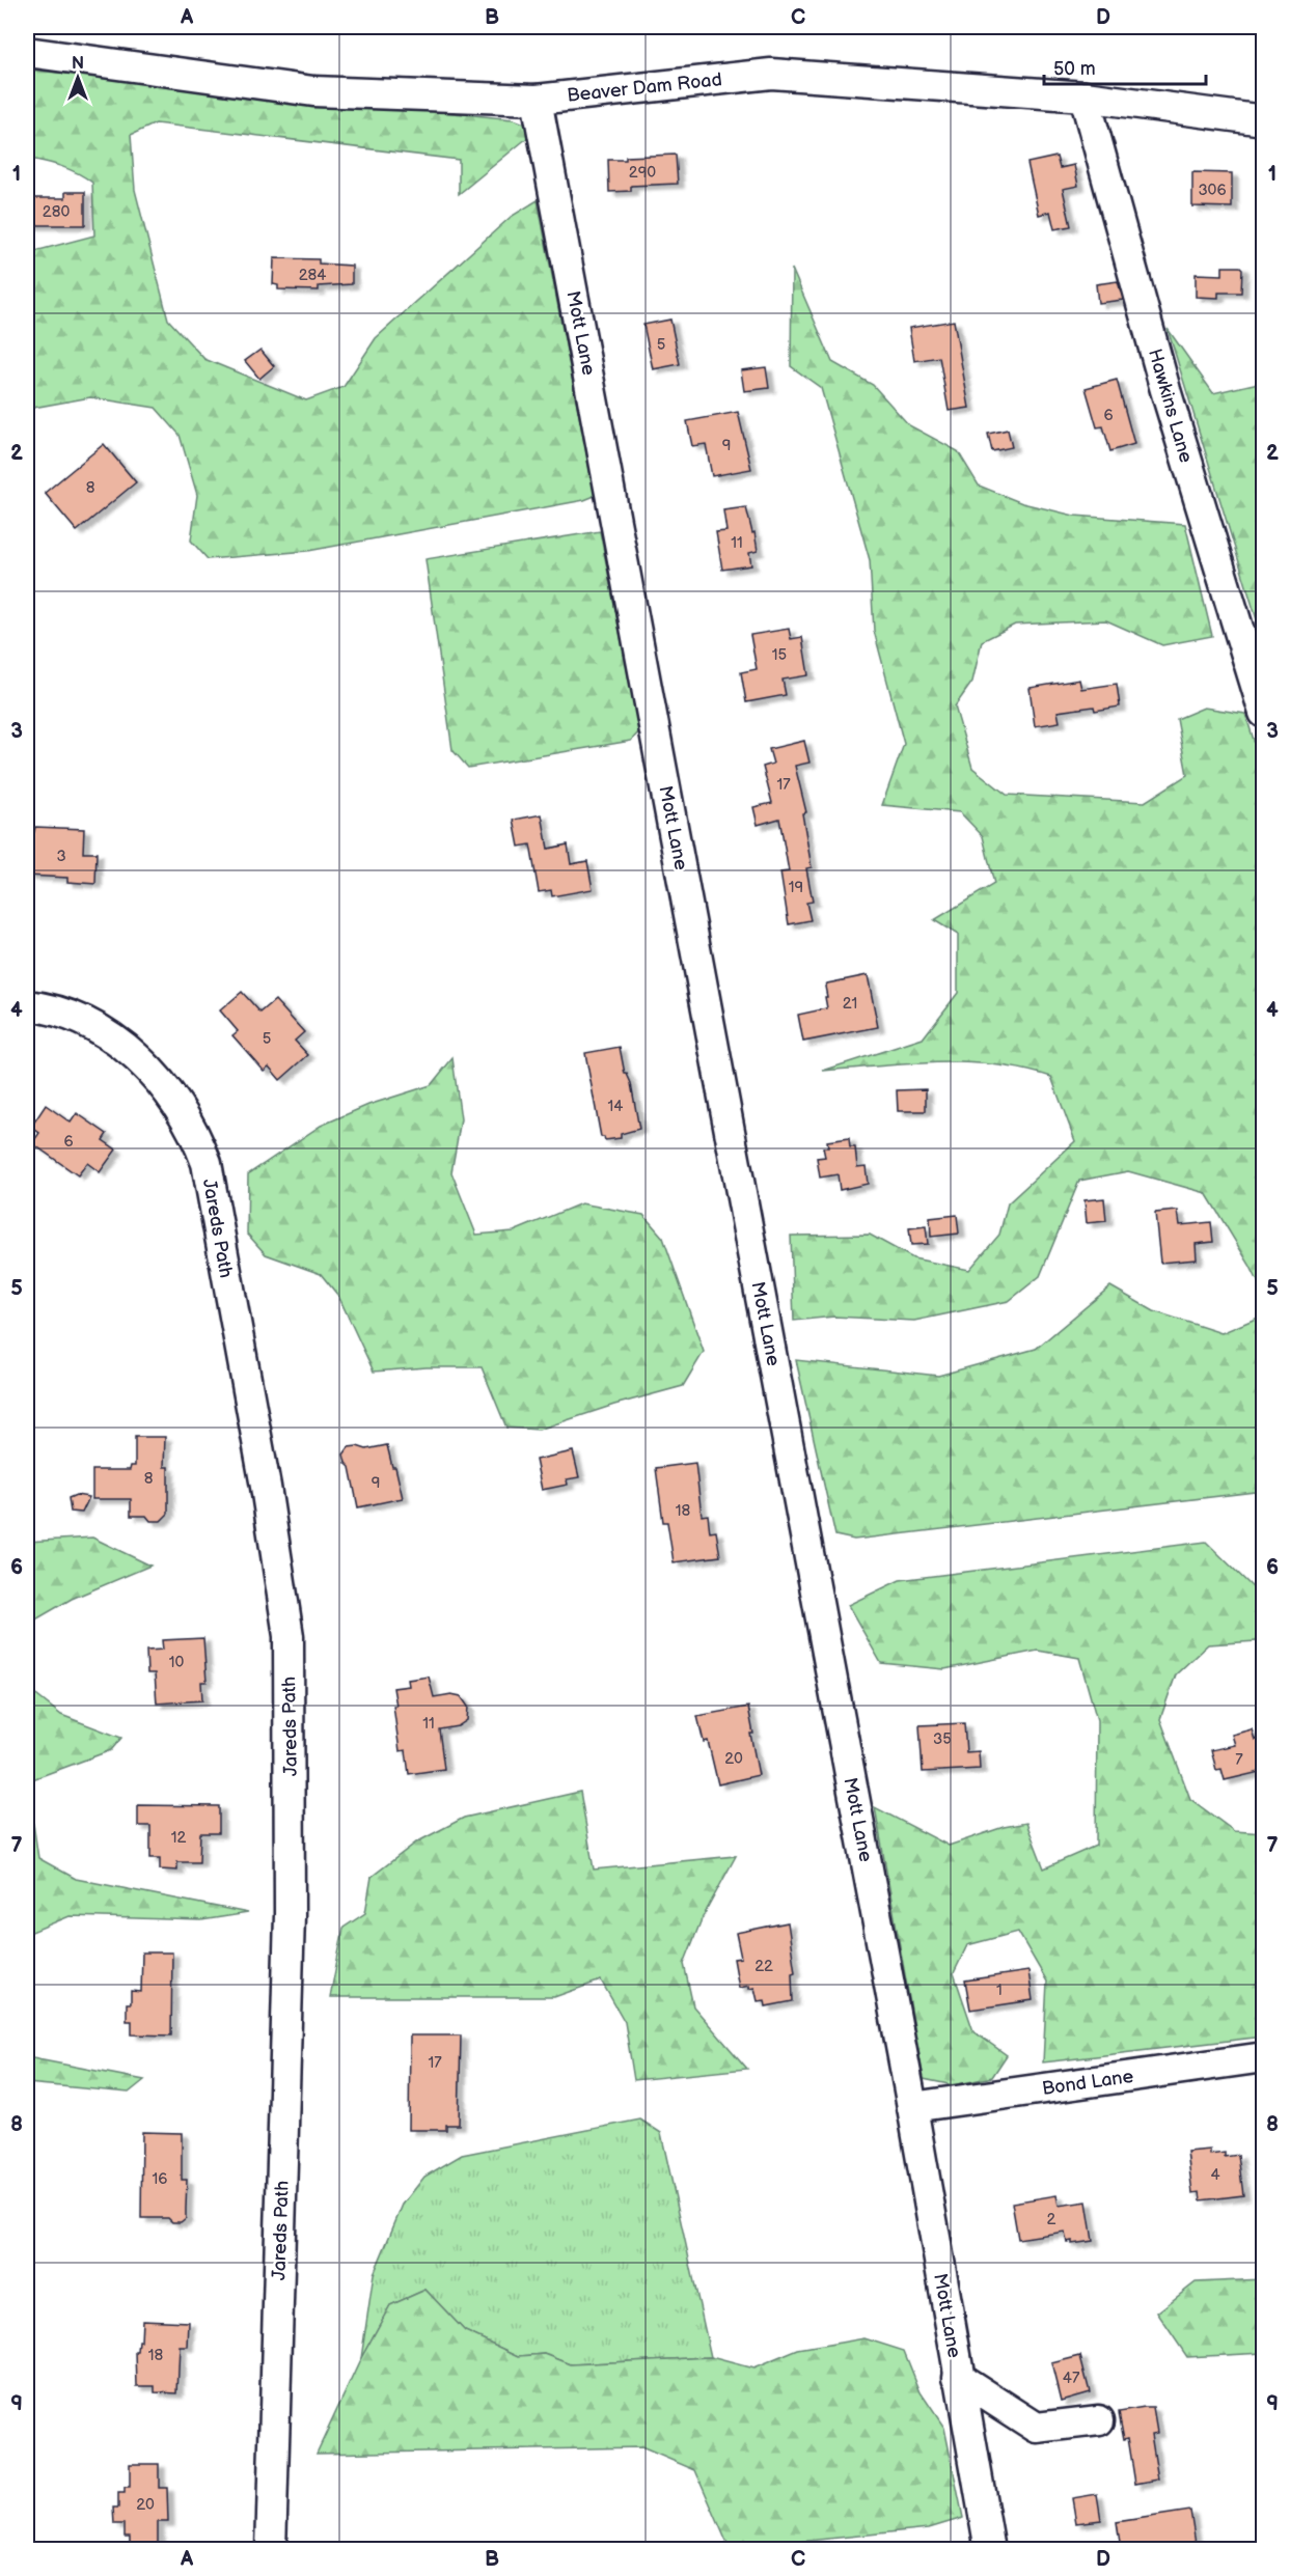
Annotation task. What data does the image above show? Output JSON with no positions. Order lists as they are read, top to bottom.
{
  "streets": {
    "street": [
      "Beaver Dam Road",
      "Mott Lane",
      "Hawkins Lane",
      "Jareds Path",
      "Bond Lane"
    ]
  },
  "crossings": [
    ["Beaver Dam Road", "Mott Lane"],
    ["Beaver Dam Road", "Hawkins Lane"],
    ["Mott Lane", "Bond Lane"]
  ],
  "house_numbers": [
    "290",
    "306",
    "280",
    "284",
    "5",
    "6",
    "9",
    "8",
    "11",
    "15",
    "17",
    "3",
    "19",
    "21",
    "5",
    "14",
    "6",
    "8",
    "9",
    "18",
    "10",
    "11",
    "35",
    "20",
    "7",
    "12",
    "22",
    "1",
    "17",
    "4",
    "16",
    "2",
    "18",
    "47",
    "20"
  ],
  "scale_bar": "50 m",
  "north": "top",
  "grid": {
    "columns": [
      "A",
      "B",
      "C",
      "D"
    ],
    "rows": [
      "1",
      "2",
      "3",
      "4",
      "5",
      "6",
      "7",
      "8",
      "9"
    ]
  }
}
